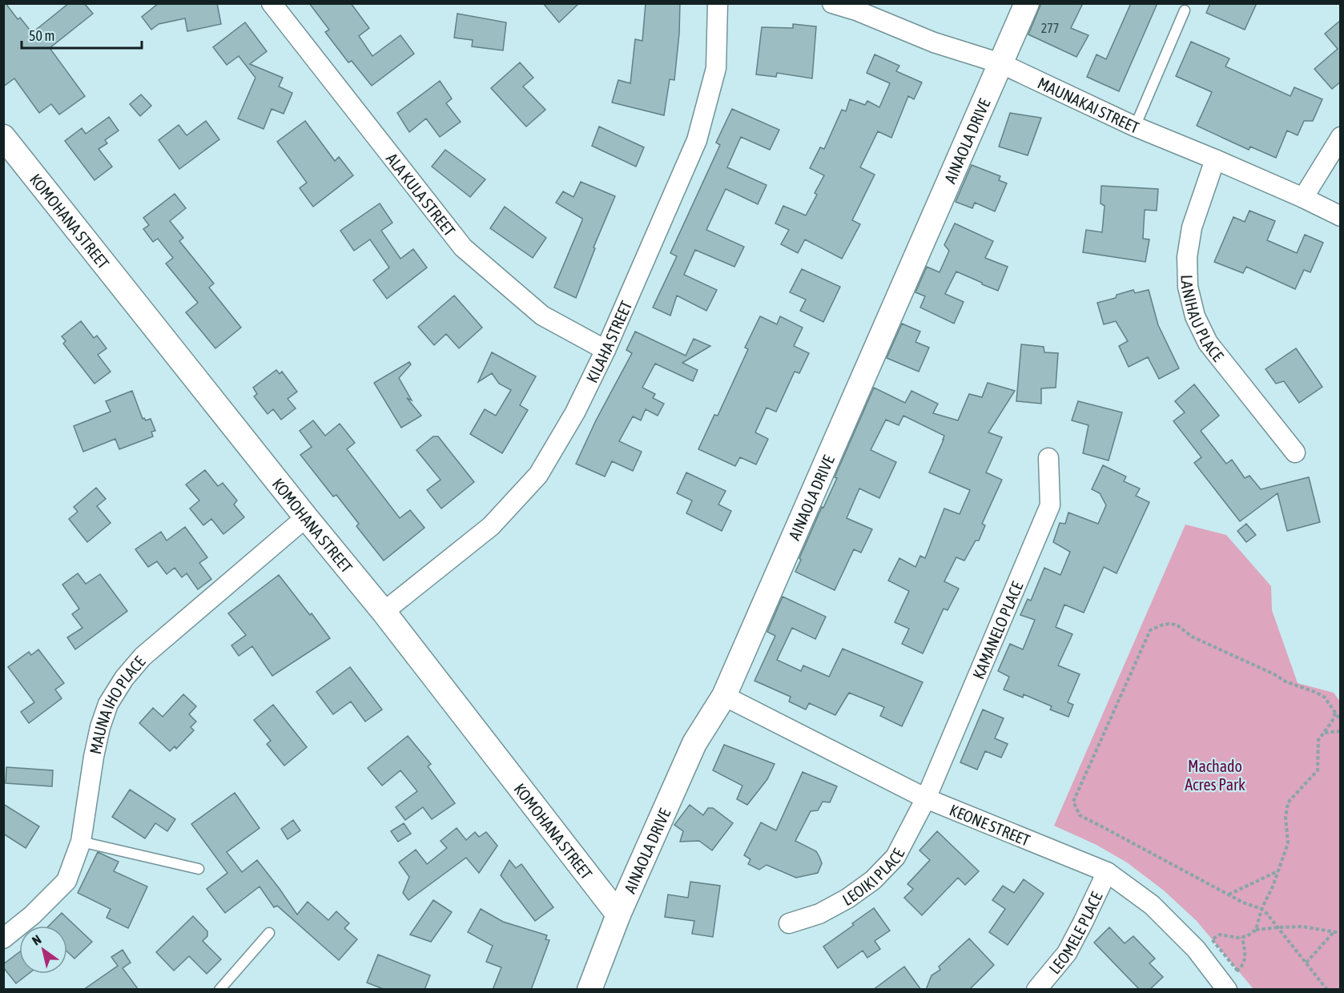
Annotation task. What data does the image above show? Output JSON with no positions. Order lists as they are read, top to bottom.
{
  "streets": {
    "street": [
      "MAUNAKAI STREET",
      "AINAOLA DRIVE",
      "ALA KULA STREET",
      "KOMOHANA STREET",
      "LANIHAU PLACE",
      "KILAHA STREET",
      "KAMANELO PLACE",
      "MAUNA IHO PLACE",
      "KEONE STREET",
      "LEOIKI PLACE",
      "LEOMELE PLACE"
    ]
  },
  "crossings": [
    ["MAUNAKAI STREET", "AINAOLA DRIVE"],
    ["MAUNAKAI STREET", "LANIHAU PLACE"],
    ["AINAOLA DRIVE", "KOMOHANA STREET"],
    ["AINAOLA DRIVE", "KEONE STREET"],
    ["ALA KULA STREET", "KILAHA STREET"],
    ["KOMOHANA STREET", "KILAHA STREET"],
    ["KOMOHANA STREET", "MAUNA IHO PLACE"],
    ["KAMANELO PLACE", "KEONE STREET"],
    ["KAMANELO PLACE", "LEOIKI PLACE"],
    ["KEONE STREET", "LEOIKI PLACE"],
    ["KEONE STREET", "LEOMELE PLACE"]
  ],
  "parks": ["Machado Acres Park"],
  "house_numbers": ["277"],
  "scale_bar": "50 m",
  "north": "top left"
}
